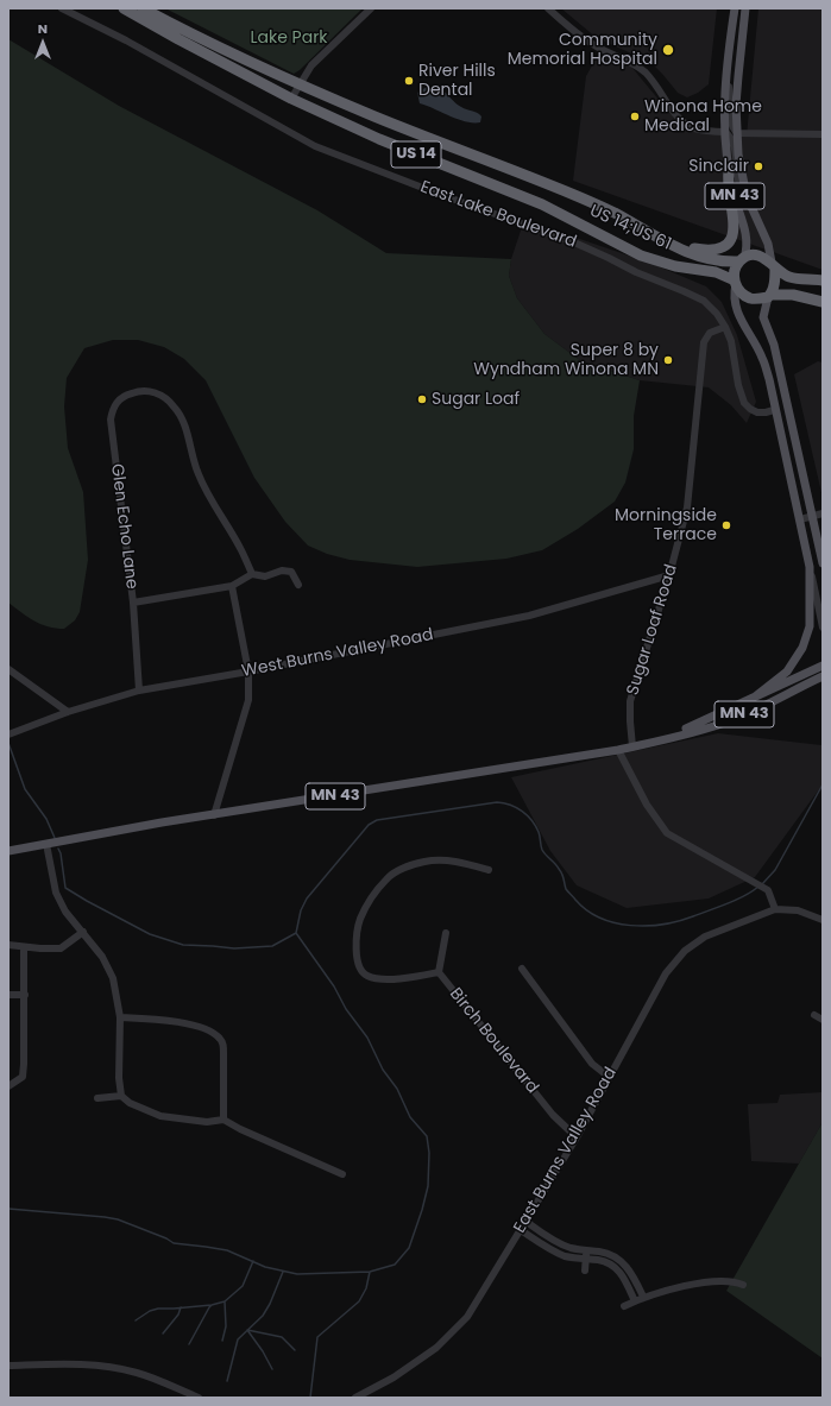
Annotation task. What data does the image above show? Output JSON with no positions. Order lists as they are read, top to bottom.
{
  "streets": {
    "highway": ["US 14", "US 14;US 61"],
    "main road": ["MN 43"],
    "street": [
      "East Lake Boulevard",
      "Glen Echo Lane",
      "Sugar Loaf Road",
      "West Burns Valley Road",
      "Birch Boulevard",
      "East Burns Valley Road"
    ]
  },
  "crossings": [
    ["US 14", "US 14;US 61"],
    ["MN 43", "East Lake Boulevard"],
    ["MN 43", "US 14;US 61"],
    ["MN 43", "Sugar Loaf Road"],
    ["East Lake Boulevard", "Sugar Loaf Road"],
    ["Glen Echo Lane", "West Burns Valley Road"],
    ["Sugar Loaf Road", "West Burns Valley Road"],
    ["Birch Boulevard", "East Burns Valley Road"]
  ],
  "parks": ["Lake Park"],
  "places": [
    "Community Memorial Hospital",
    "River Hills Dental",
    "Winona Home Medical",
    "Sinclair",
    "Super 8 by Wyndham Winona MN",
    "Sugar Loaf",
    "Morningside Terrace"
  ],
  "north": "top"
}
